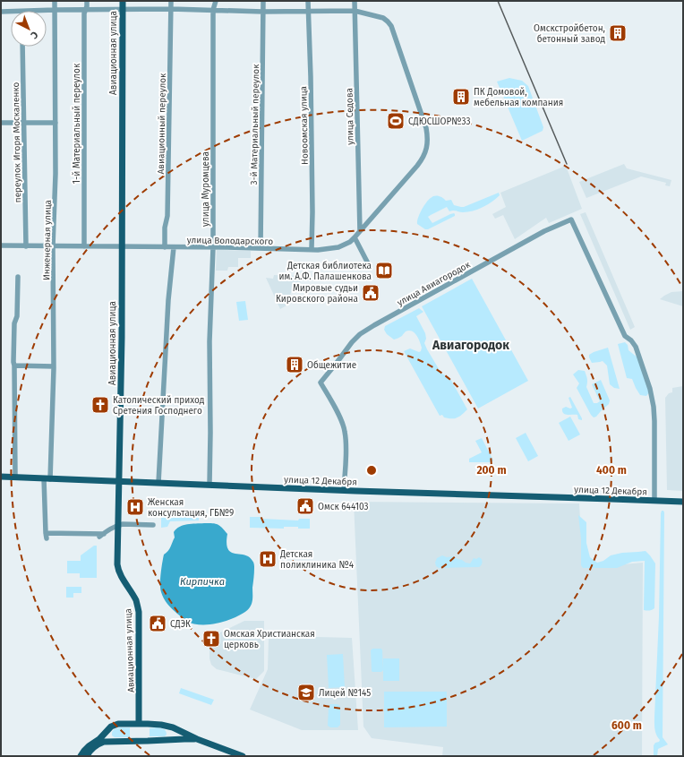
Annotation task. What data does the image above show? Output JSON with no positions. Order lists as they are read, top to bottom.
{
  "streets": {
    "main road": ["Авиационная улица", "улица 12 Декабря"],
    "street": [
      "улица Седова",
      "1-й Материальный переулок",
      "Авиационный переулок",
      "3-й Материальный переулок",
      "Новоомская улица",
      "переулок Игоря Москаленко",
      "улица Муромцева",
      "Инженерная улица",
      "улица Володарского",
      "улица Авиагородок"
    ]
  },
  "crossings": [
    ["Авиационная улица", "Инженерная улица"],
    ["Авиационная улица", "улица Володарского"],
    ["Авиационная улица", "улица 12 Декабря"],
    ["улица Седова", "улица Володарского"],
    ["1-й Материальный переулок", "улица Володарского"],
    ["Авиационный переулок", "улица Володарского"],
    ["3-й Материальный переулок", "улица Володарского"],
    ["Новоомская улица", "улица Володарского"],
    ["переулок Игоря Москаленко", "улица Володарского"],
    ["улица Муромцева", "улица Володарского"],
    ["улица Муромцева", "улица 12 Декабря"],
    ["Инженерная улица", "улица Володарского"],
    ["Инженерная улица", "улица 12 Декабря"],
    ["улица Авиагородок", "улица 12 Декабря"]
  ],
  "districts": ["Авиагородок"],
  "water": ["Кирпичка"],
  "places": {
    "building": ["Омскстройбетон, бетонный завод", "ПК Домовой, мебельная компания", "Общежитие"],
    "sports": ["СДЮСШОР№33"],
    "library": ["Детская библиотека им. А.Ф. Палашенкова"],
    "public building": ["Мировые судьи Кировского района", "Омск 644103", "СДЭК"],
    "church": ["Католический приход Сретения Господнего", "Омская Христианская церковь"],
    "hospital": ["Женская консультация, ГБ№9", "Детская поликлиника №4"],
    "school or university": ["Лицей №145"]
  },
  "north": "bottom right",
  "rings": ["200 m", "400 m", "600 m"]
}
